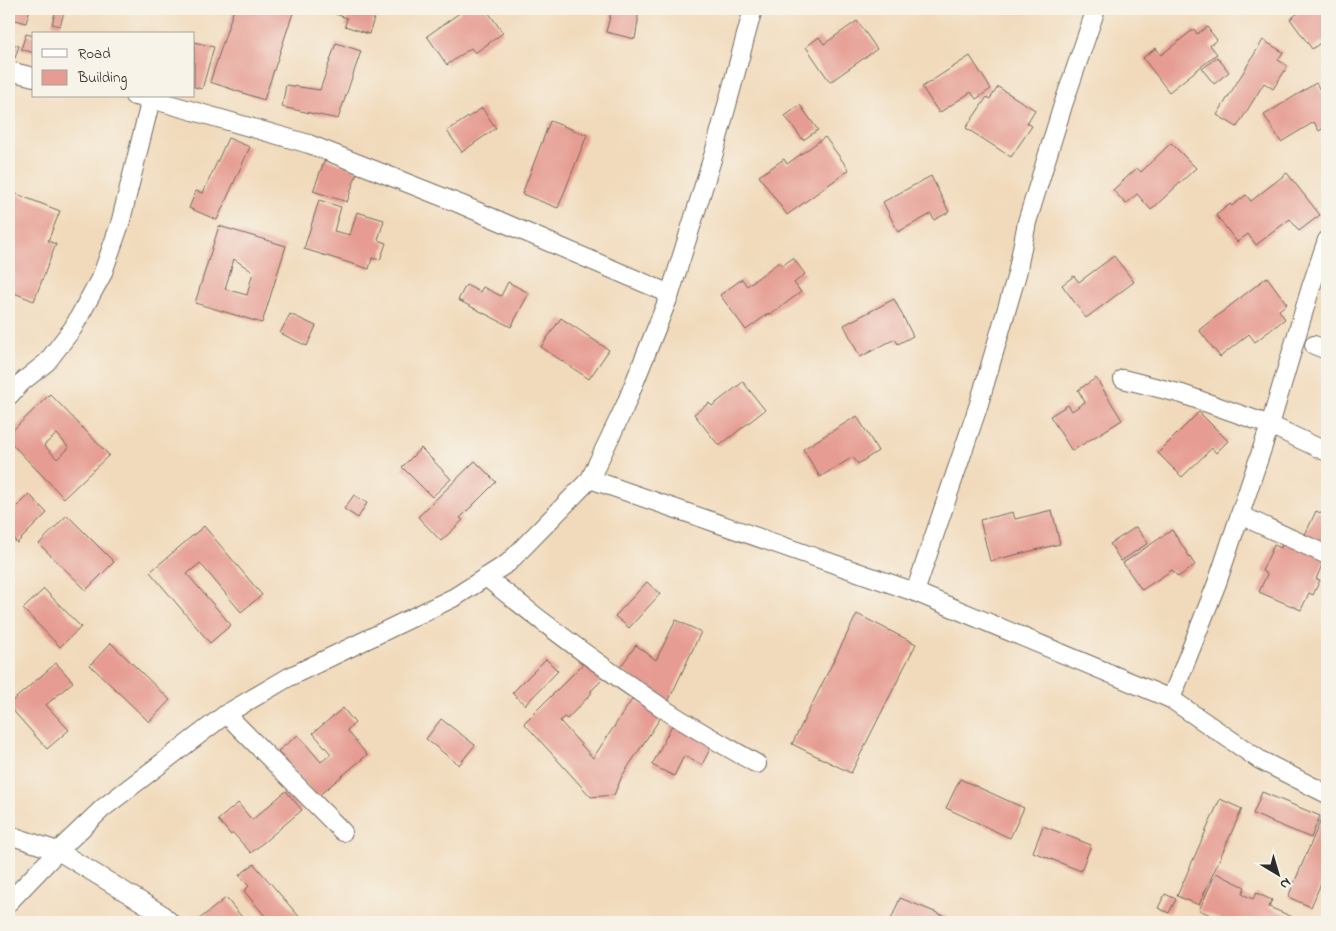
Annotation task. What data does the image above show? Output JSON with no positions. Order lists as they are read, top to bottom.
{
  "legend": ["Road", "Building"],
  "north": "bottom right"
}
